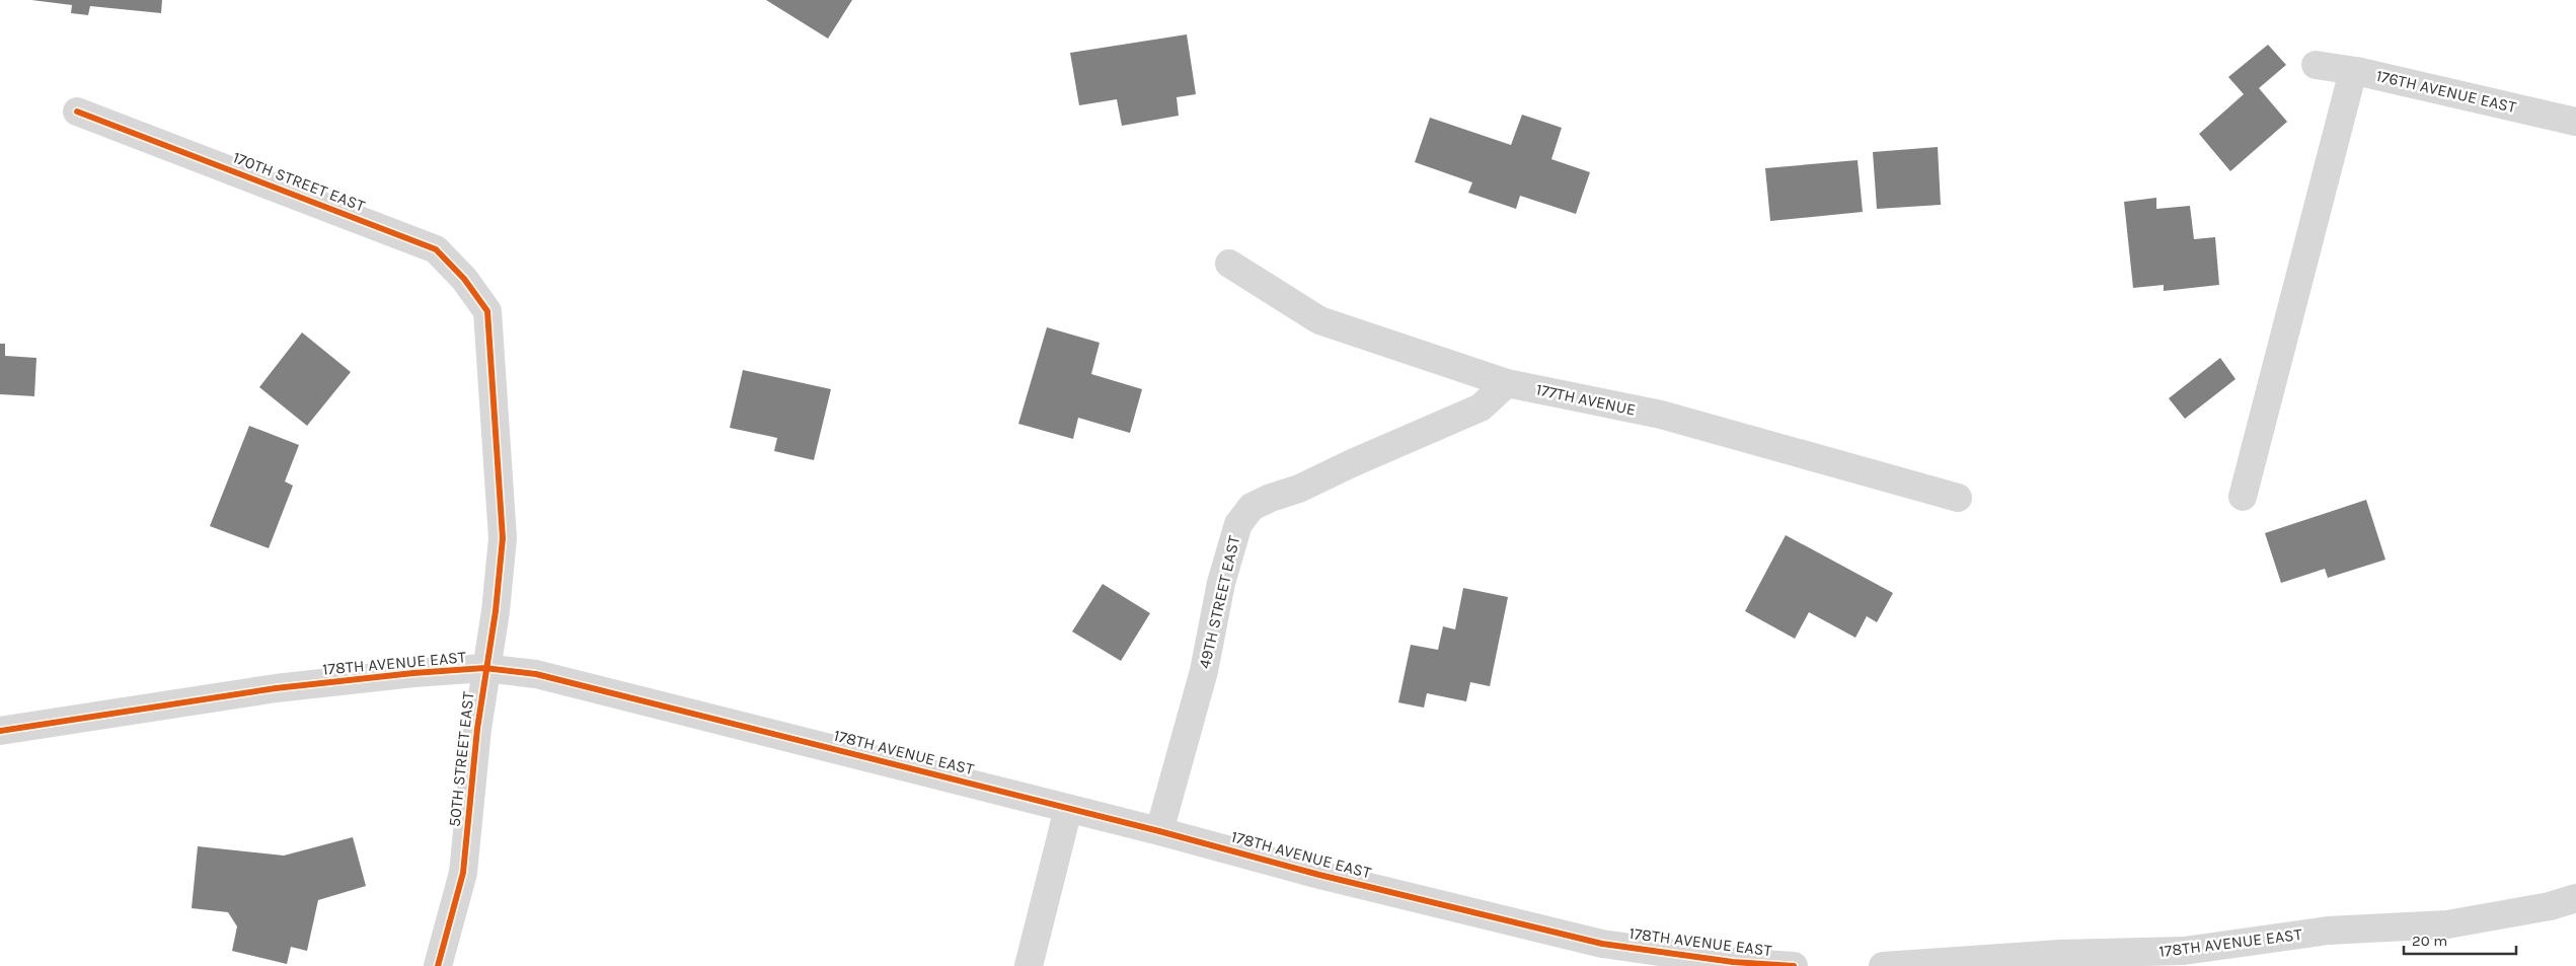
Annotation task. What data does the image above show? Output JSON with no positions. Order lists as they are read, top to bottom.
{
  "streets": {
    "street": [
      "176TH AVENUE EAST",
      "170TH STREET EAST",
      "177TH AVENUE",
      "49TH STREET EAST",
      "178TH AVENUE EAST",
      "50TH STREET EAST"
    ]
  },
  "crossings": [
    ["170TH STREET EAST", "50TH STREET EAST"],
    ["177TH AVENUE", "49TH STREET EAST"],
    ["49TH STREET EAST", "178TH AVENUE EAST"],
    ["178TH AVENUE EAST", "50TH STREET EAST"]
  ],
  "scale_bar": "20 m"
}
